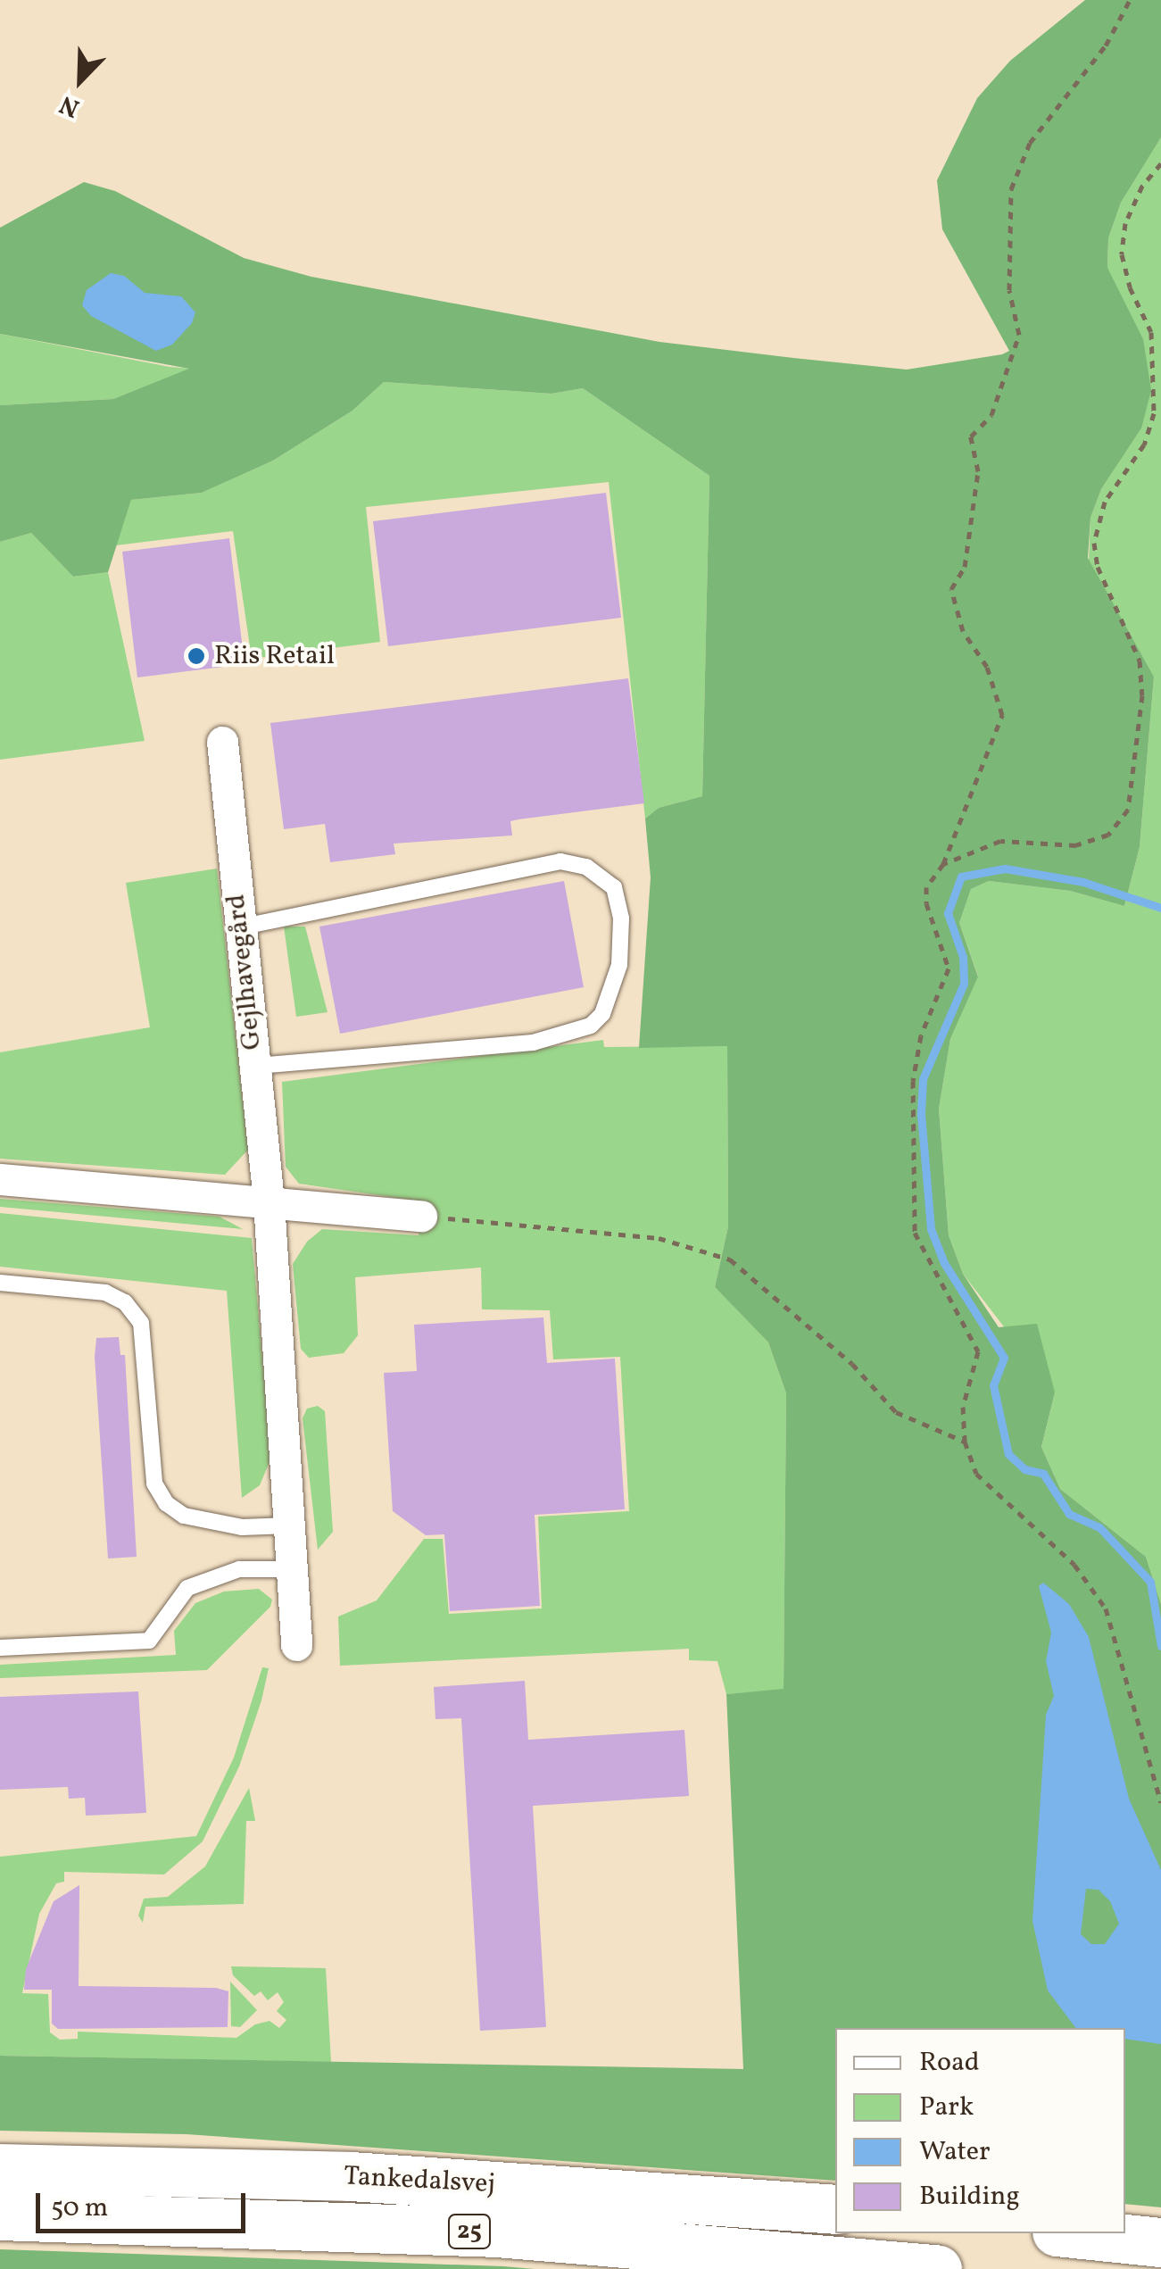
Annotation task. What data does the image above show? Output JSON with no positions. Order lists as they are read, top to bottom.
{
  "streets": {
    "highway": ["Tankedalsvej", "25"],
    "street": ["Gejlhavegård"]
  },
  "places": ["Riis Retail"],
  "legend": [
    "Road",
    "Park",
    "Water",
    "Building"
  ],
  "scale_bar": "50 m",
  "north": "bottom left"
}
